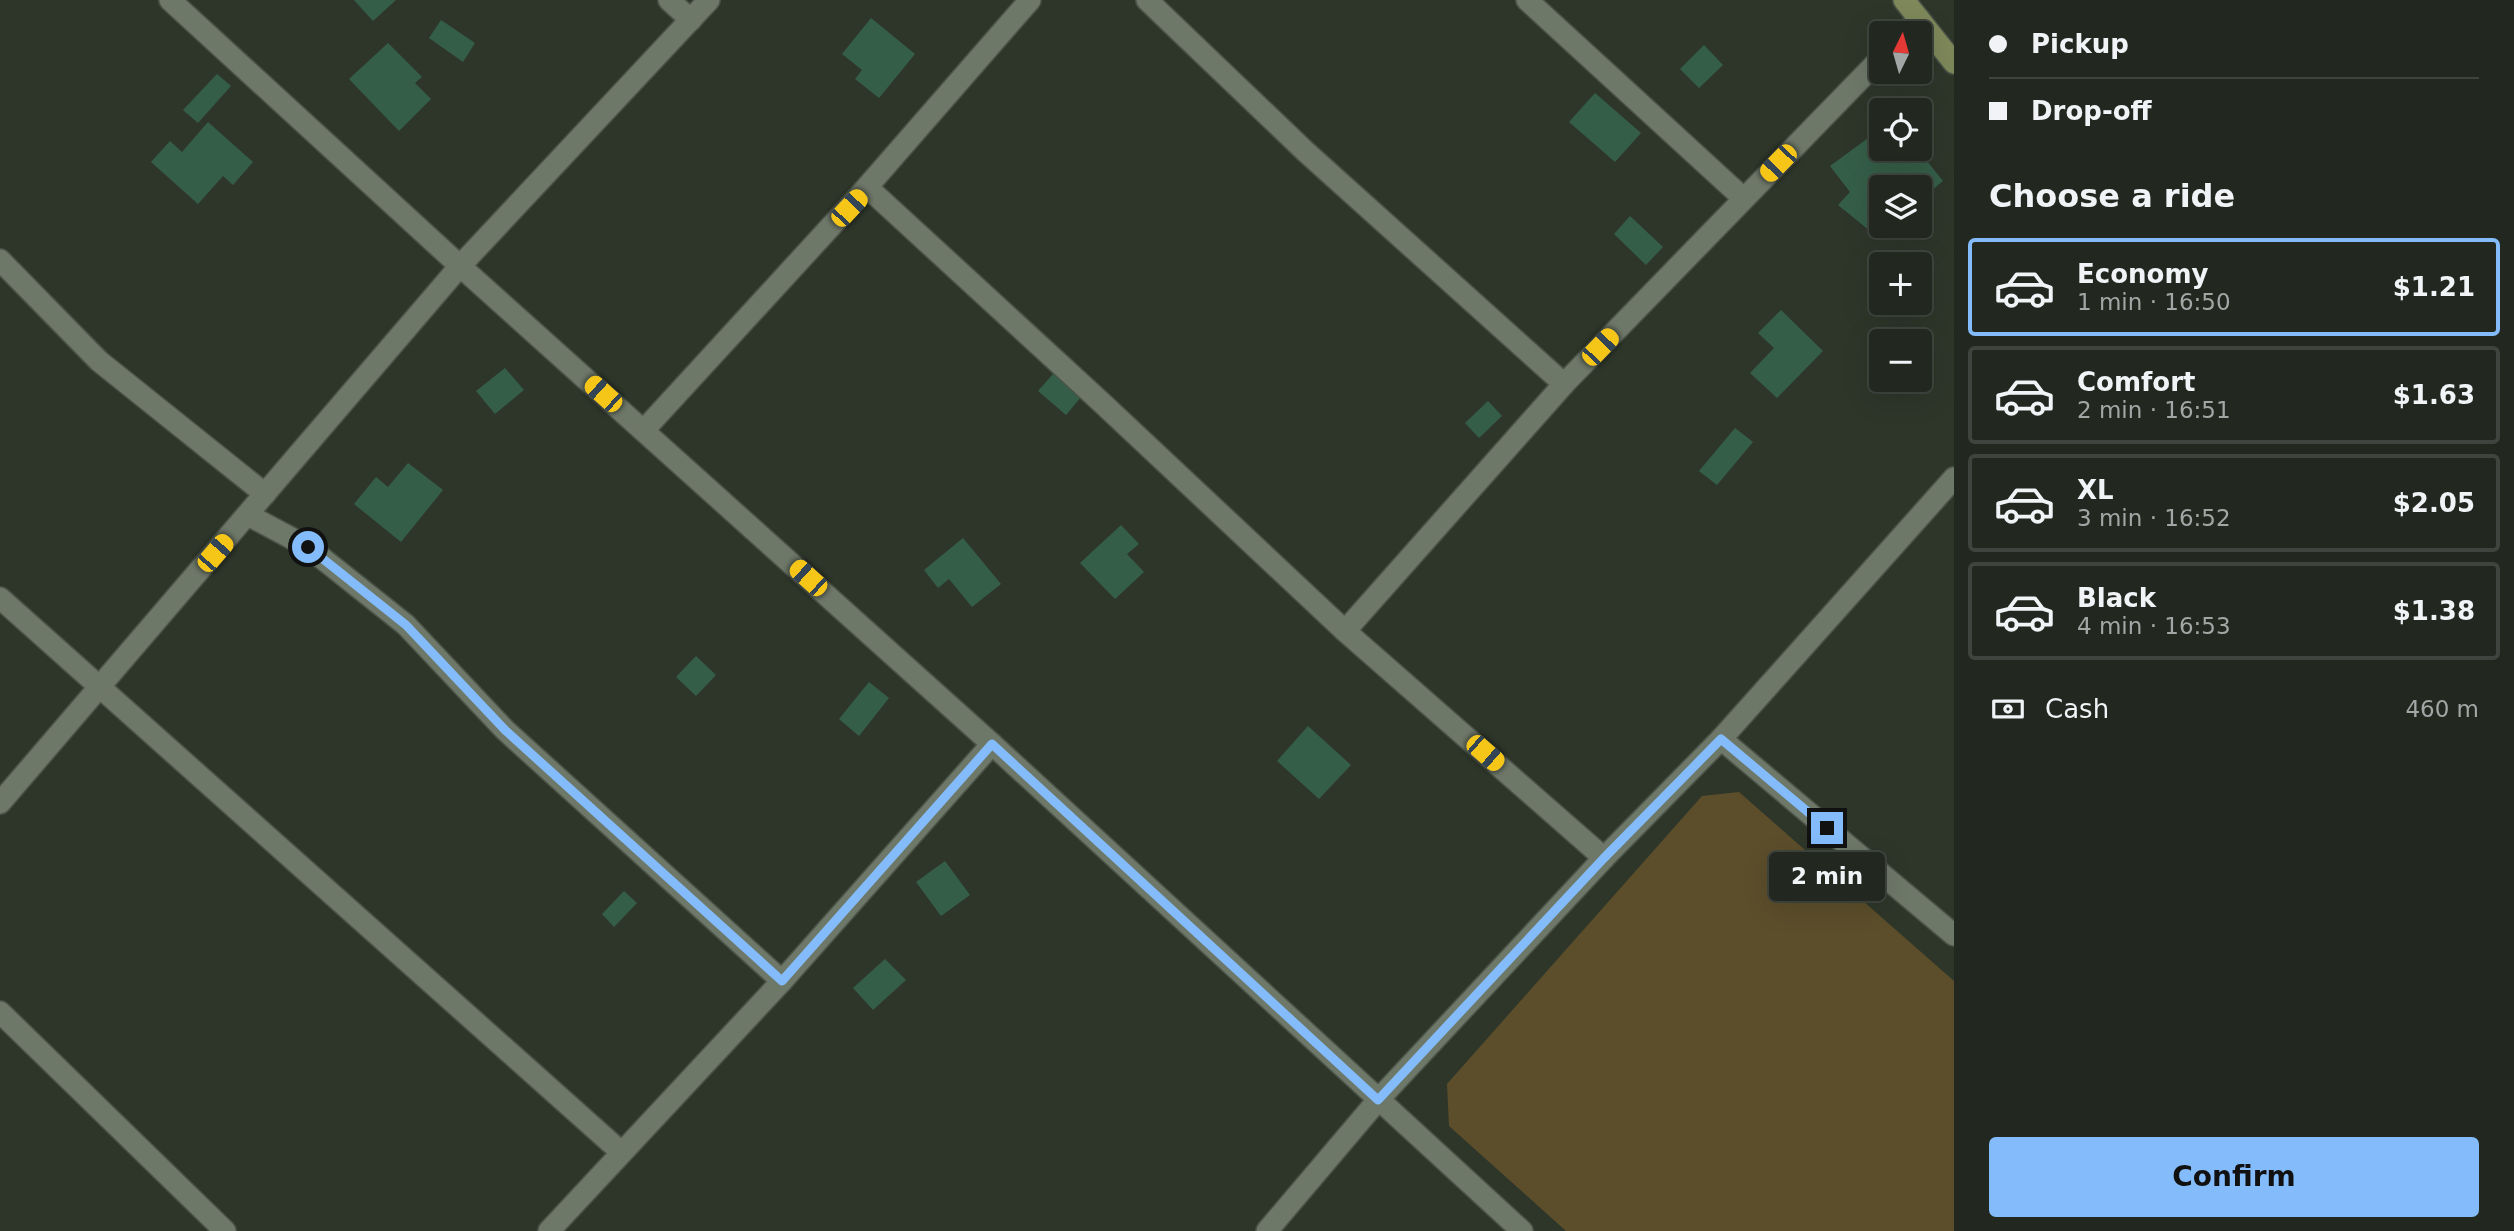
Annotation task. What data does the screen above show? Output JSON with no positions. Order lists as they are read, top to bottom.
{
  "north": "top",
  "page": {
    "banner": ["Pickup", "Drop-off"],
    "map_buttons": ["+", "−"],
    "heading": "Choose a ride",
    "list": [
      {
        "name": "Economy",
        "note": "1 min · 16:50",
        "value": "$1.21"
      },
      {
        "name": "Comfort",
        "note": "2 min · 16:51",
        "value": "$1.63"
      },
      {
        "name": "XL",
        "note": "3 min · 16:52",
        "value": "$2.05"
      },
      {
        "name": "Black",
        "note": "4 min · 16:53",
        "value": "$1.38"
      }
    ],
    "pay": ["Cash", "460 m"],
    "bubble": "2 min",
    "buttons": "Confirm"
  }
}
